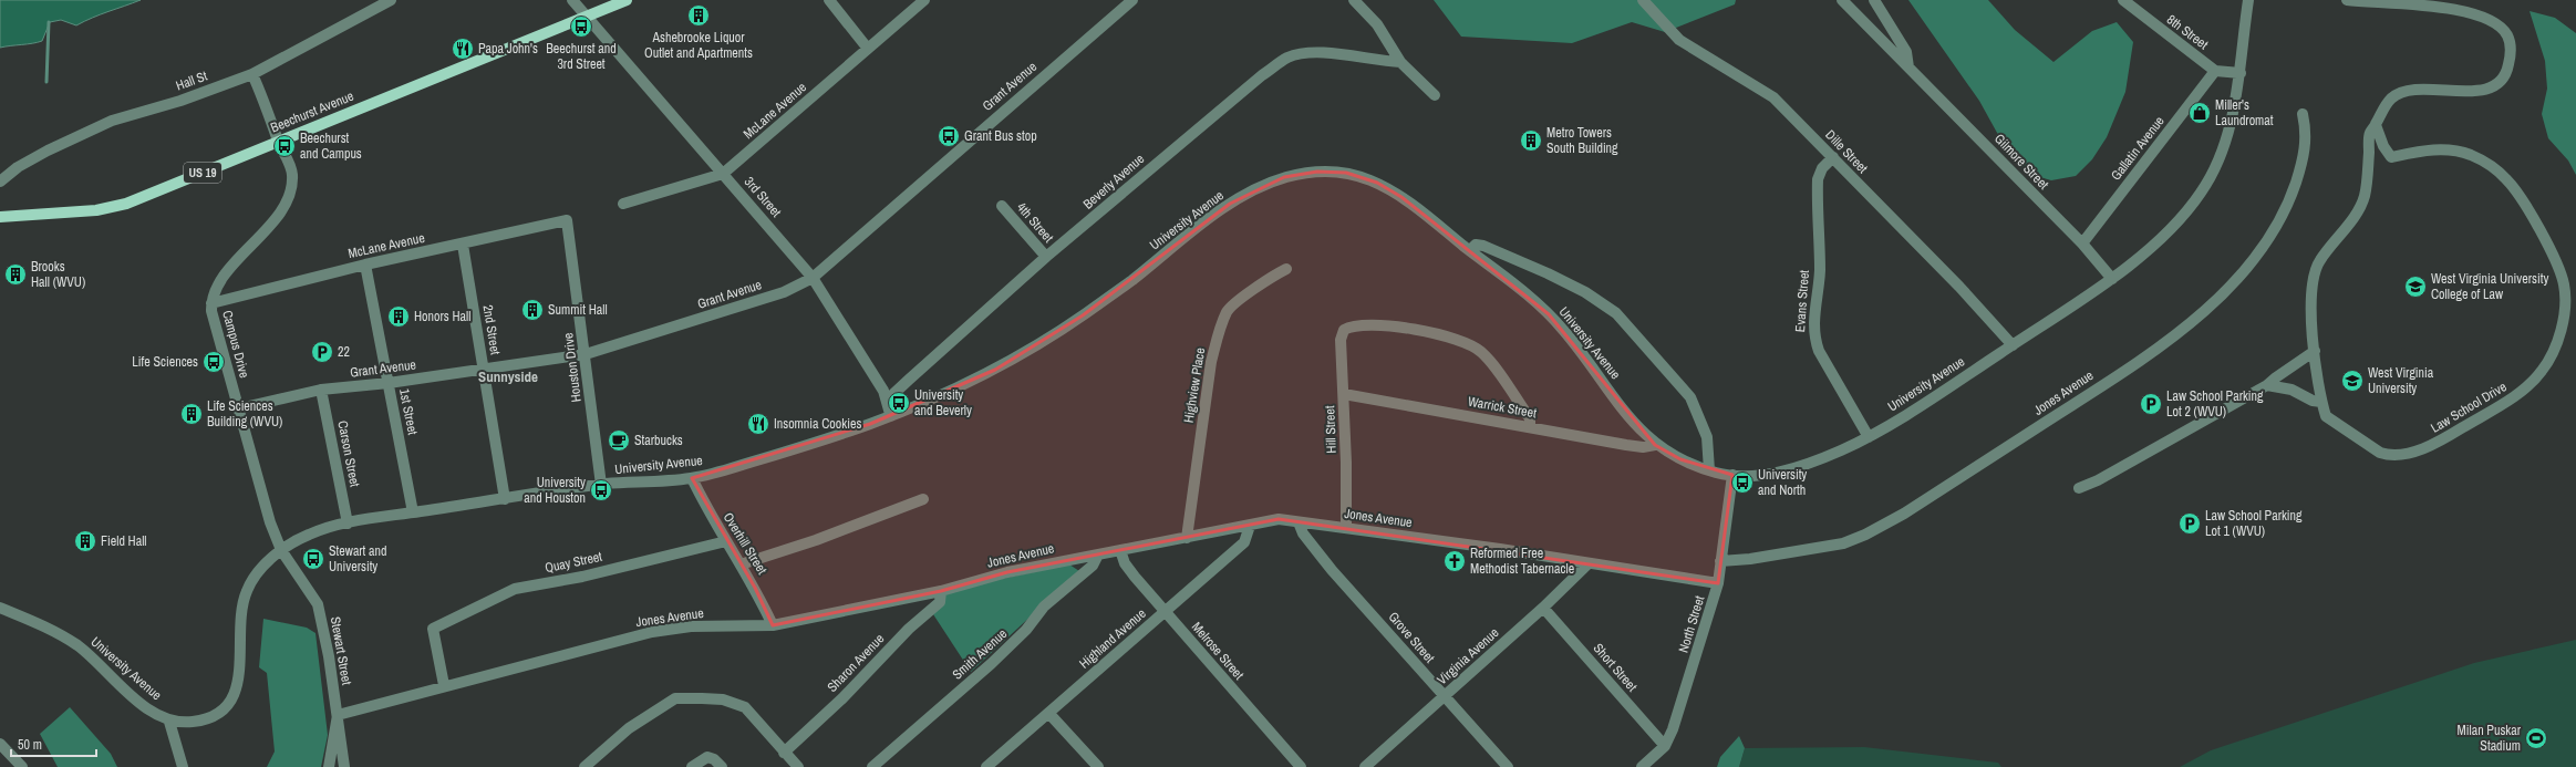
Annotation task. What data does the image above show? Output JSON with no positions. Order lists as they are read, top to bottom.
{
  "streets": {
    "main road": ["Beechurst Avenue", "US 19"],
    "street": [
      "8th Street",
      "Hall St",
      "Grant Avenue",
      "McLane Avenue",
      "Gallatin Avenue",
      "Dille Street",
      "Gilmore Street",
      "Beverly Avenue",
      "3rd Street",
      "University Avenue",
      "4th Street",
      "Evans Street",
      "2nd Street",
      "Campus Drive",
      "Houston Drive",
      "Highview Place",
      "Jones Avenue",
      "Warrick Street",
      "Law School Drive",
      "1st Street",
      "Hill Street",
      "Carson Street",
      "Overhill Street",
      "Quay Street",
      "North Street",
      "Grove Street",
      "Highland Avenue",
      "Stewart Street",
      "Melrose Street",
      "Smith Avenue",
      "Virginia Avenue",
      "Sharon Avenue",
      "Short Street"
    ]
  },
  "crossings": [
    ["8th Street", "Gallatin Avenue"],
    ["Hall St", "Campus Drive"],
    ["Grant Avenue", "3rd Street"],
    ["Grant Avenue", "2nd Street"],
    ["Grant Avenue", "Campus Drive"],
    ["Grant Avenue", "Houston Drive"],
    ["Grant Avenue", "1st Street"],
    ["Grant Avenue", "Carson Street"],
    ["McLane Avenue", "3rd Street"],
    ["McLane Avenue", "2nd Street"],
    ["McLane Avenue", "Campus Drive"],
    ["McLane Avenue", "Houston Drive"],
    ["McLane Avenue", "1st Street"],
    ["Beechurst Avenue", "3rd Street"],
    ["Beechurst Avenue", "Campus Drive"],
    ["Gallatin Avenue", "Gilmore Street"],
    ["Dille Street", "University Avenue"],
    ["Dille Street", "Evans Street"],
    ["Gilmore Street", "University Avenue"],
    ["Beverly Avenue", "3rd Street"],
    ["Beverly Avenue", "University Avenue"],
    ["Beverly Avenue", "4th Street"],
    ["3rd Street", "University Avenue"],
    ["University Avenue", "Evans Street"],
    ["University Avenue", "2nd Street"],
    ["University Avenue", "Campus Drive"],
    ["University Avenue", "Houston Drive"],
    ["University Avenue", "Warrick Street"],
    ["University Avenue", "1st Street"],
    ["University Avenue", "Carson Street"],
    ["University Avenue", "Overhill Street"],
    ["University Avenue", "North Street"],
    ["University Avenue", "Stewart Street"],
    ["Campus Drive", "Stewart Street"],
    ["Highview Place", "Jones Avenue"],
    ["Jones Avenue", "Hill Street"],
    ["Jones Avenue", "Overhill Street"],
    ["Jones Avenue", "Quay Street"],
    ["Jones Avenue", "North Street"],
    ["Jones Avenue", "Grove Street"],
    ["Jones Avenue", "Highland Avenue"],
    ["Jones Avenue", "Stewart Street"],
    ["Jones Avenue", "Melrose Street"],
    ["Jones Avenue", "Smith Avenue"],
    ["Jones Avenue", "Virginia Avenue"],
    ["Jones Avenue", "Sharon Avenue"],
    ["Warrick Street", "Hill Street"],
    ["Overhill Street", "Quay Street"],
    ["North Street", "Short Street"],
    ["Grove Street", "Virginia Avenue"],
    ["Highland Avenue", "Melrose Street"],
    ["Virginia Avenue", "Short Street"]
  ],
  "districts": ["Sunnyside"],
  "places": {
    "building": [
      "Ashebrooke Liquor Outlet and Apartments",
      "Metro Towers South Building",
      "Brooks Hall (WVU)",
      "Summit Hall",
      "Honors Hall",
      "Life Sciences Building (WVU)",
      "Field Hall"
    ],
    "bus stop": [
      "Beechurst and 3rd Street",
      "Grant Bus stop",
      "Beechurst and Campus",
      "Life Sciences",
      "University and Beverly",
      "University and North",
      "University and Houston",
      "Stewart and University"
    ],
    "restaurant": ["Papa John's", "Insomnia Cookies"],
    "shop": ["Miller's Laundromat"],
    "school or university": ["West Virginia University College of Law", "West Virginia University"],
    "parking": ["22", "Law School Parking Lot 2 (WVU)", "Law School Parking Lot 1 (WVU)"],
    "cafe": ["Starbucks"],
    "church": ["Reformed Free Methodist Tabernacle"],
    "sports": ["Milan Puskar Stadium"]
  },
  "scale_bar": "50 m"
}
